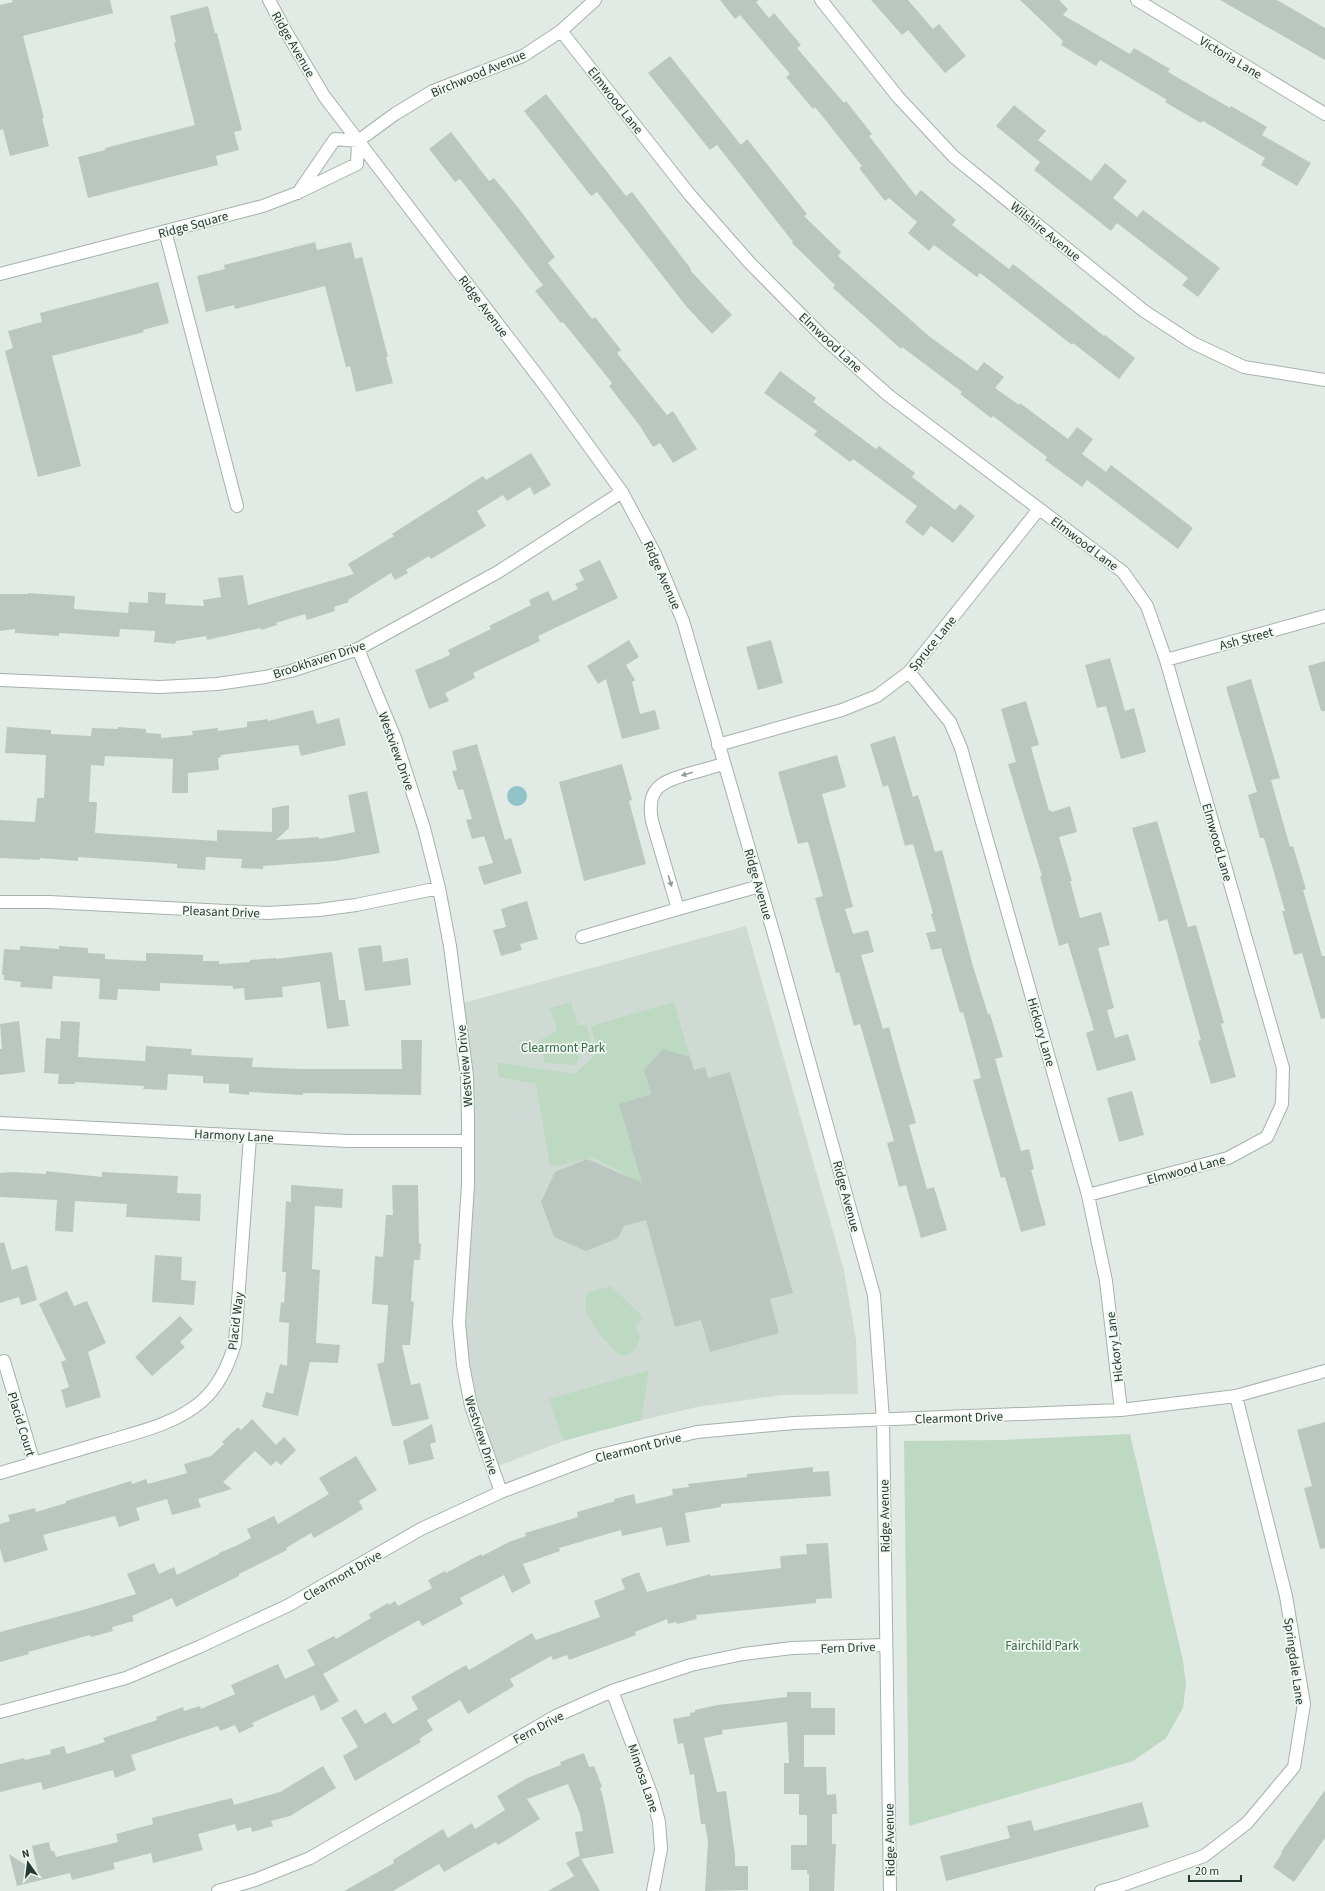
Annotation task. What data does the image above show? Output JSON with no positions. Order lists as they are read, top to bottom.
{
  "streets": {
    "street": [
      "Ridge Avenue",
      "Victoria Lane",
      "Birchwood Avenue",
      "Elmwood Lane",
      "Ridge Square",
      "Wilshire Avenue",
      "Ash Street",
      "Spruce Lane",
      "Brookhaven Drive",
      "Westview Drive",
      "Pleasant Drive",
      "Hickory Lane",
      "Harmony Lane",
      "Placid Way",
      "Clearmont Drive",
      "Placid Court",
      "Fern Drive",
      "Springdale Lane",
      "Mimosa Lane"
    ]
  },
  "crossings": [
    ["Ridge Avenue", "Birchwood Avenue"],
    ["Ridge Avenue", "Ridge Square"],
    ["Ridge Avenue", "Spruce Lane"],
    ["Ridge Avenue", "Brookhaven Drive"],
    ["Ridge Avenue", "Clearmont Drive"],
    ["Ridge Avenue", "Fern Drive"],
    ["Birchwood Avenue", "Elmwood Lane"],
    ["Birchwood Avenue", "Ridge Square"],
    ["Elmwood Lane", "Ash Street"],
    ["Elmwood Lane", "Spruce Lane"],
    ["Elmwood Lane", "Hickory Lane"],
    ["Spruce Lane", "Hickory Lane"],
    ["Brookhaven Drive", "Westview Drive"],
    ["Westview Drive", "Pleasant Drive"],
    ["Westview Drive", "Harmony Lane"],
    ["Westview Drive", "Clearmont Drive"],
    ["Hickory Lane", "Clearmont Drive"],
    ["Harmony Lane", "Placid Way"],
    ["Placid Way", "Placid Court"],
    ["Clearmont Drive", "Springdale Lane"],
    ["Fern Drive", "Mimosa Lane"]
  ],
  "parks": ["Clearmont Park", "Fairchild Park"],
  "scale_bar": "20 m",
  "north": "top"
}
